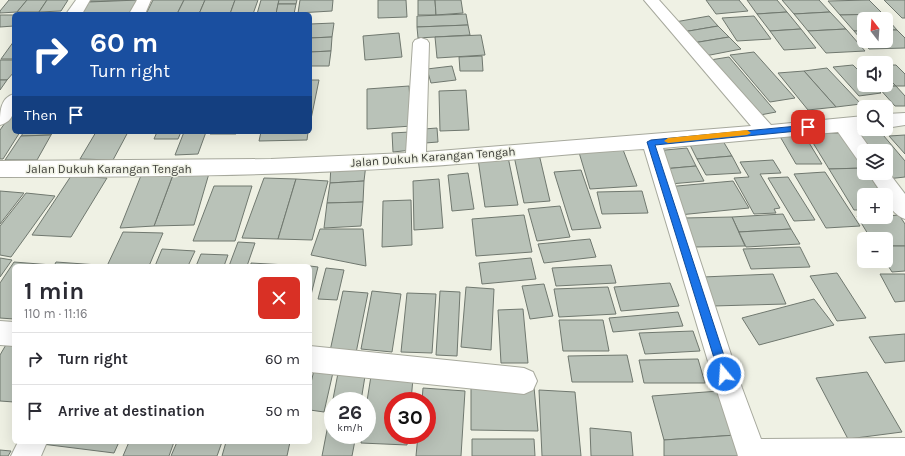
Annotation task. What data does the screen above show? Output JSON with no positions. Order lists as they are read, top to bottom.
{
  "streets": {
    "street": ["Jalan Dukuh Karangan Tengah"]
  },
  "north": "top",
  "page": {
    "map_buttons": ["+", "−"],
    "turn": ["60 m", "Turn right"],
    "then": "Then",
    "heading": ["1 min", "110 m · 11:16"],
    "list": [
      {
        "name": "Turn right",
        "value": "60 m"
      },
      {
        "name": "Arrive at destination",
        "value": "50 m"
      }
    ],
    "speed": "26 km/h",
    "limit": "30"
  }
}
